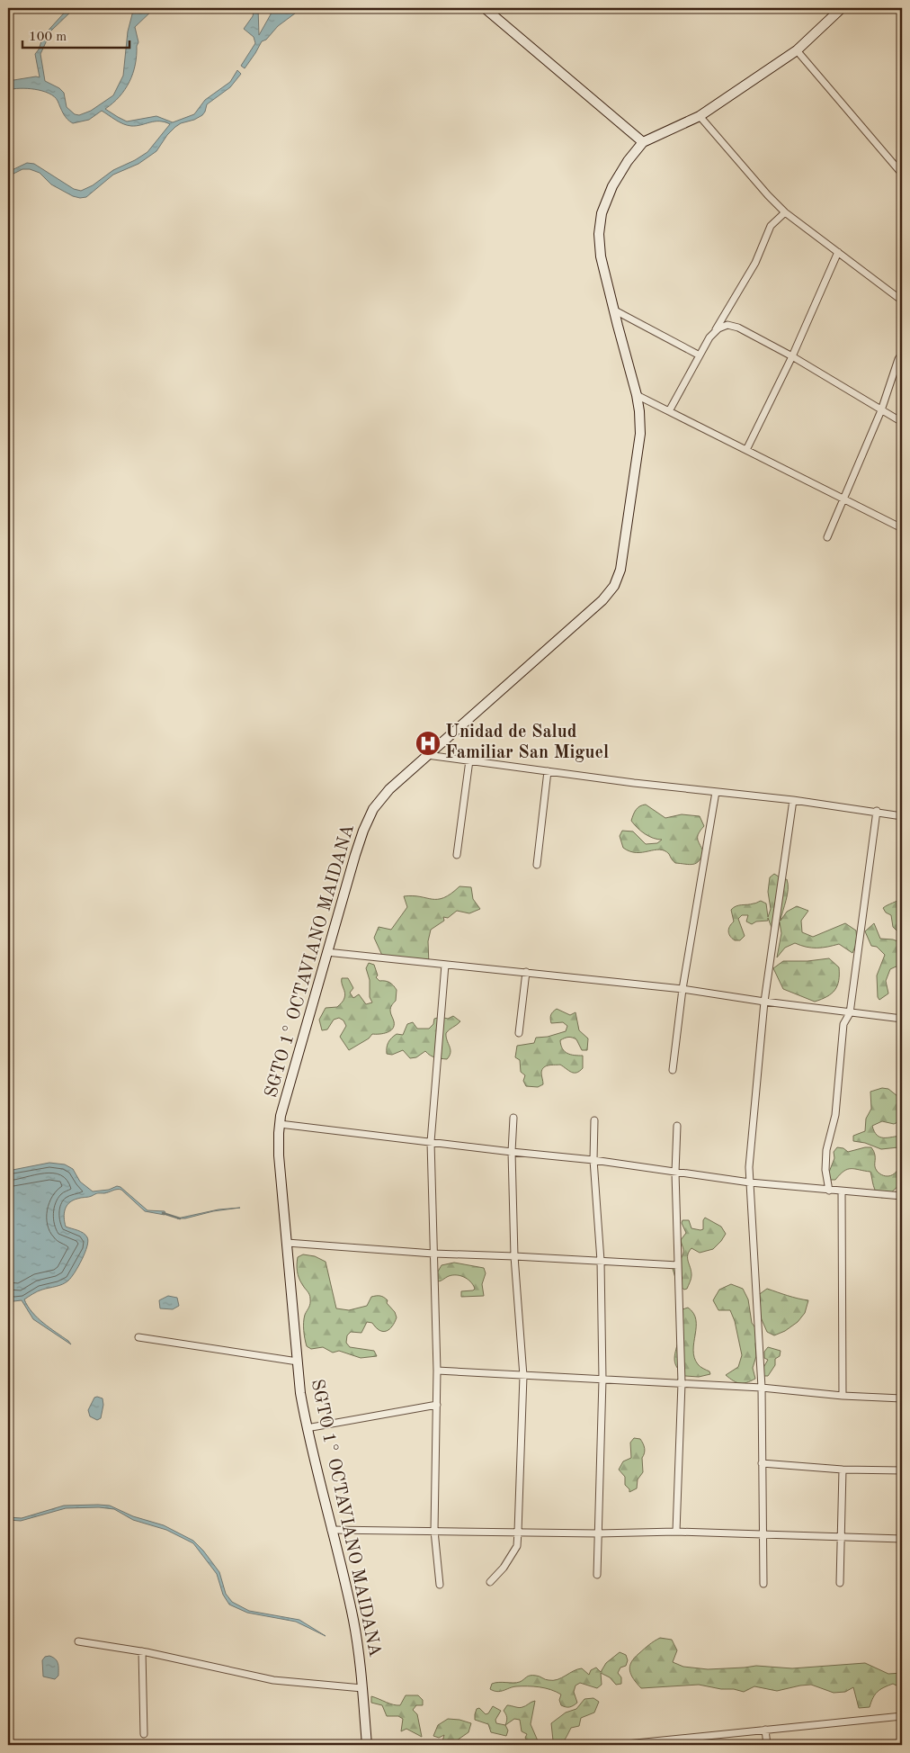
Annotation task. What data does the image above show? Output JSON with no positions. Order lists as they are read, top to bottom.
{
  "streets": {
    "main road": ["SGTO 1° OCTAVIANO MAIDANA"]
  },
  "places": {
    "hospital": ["Unidad de Salud Familiar San Miguel"]
  },
  "scale_bar": "100 m"
}
